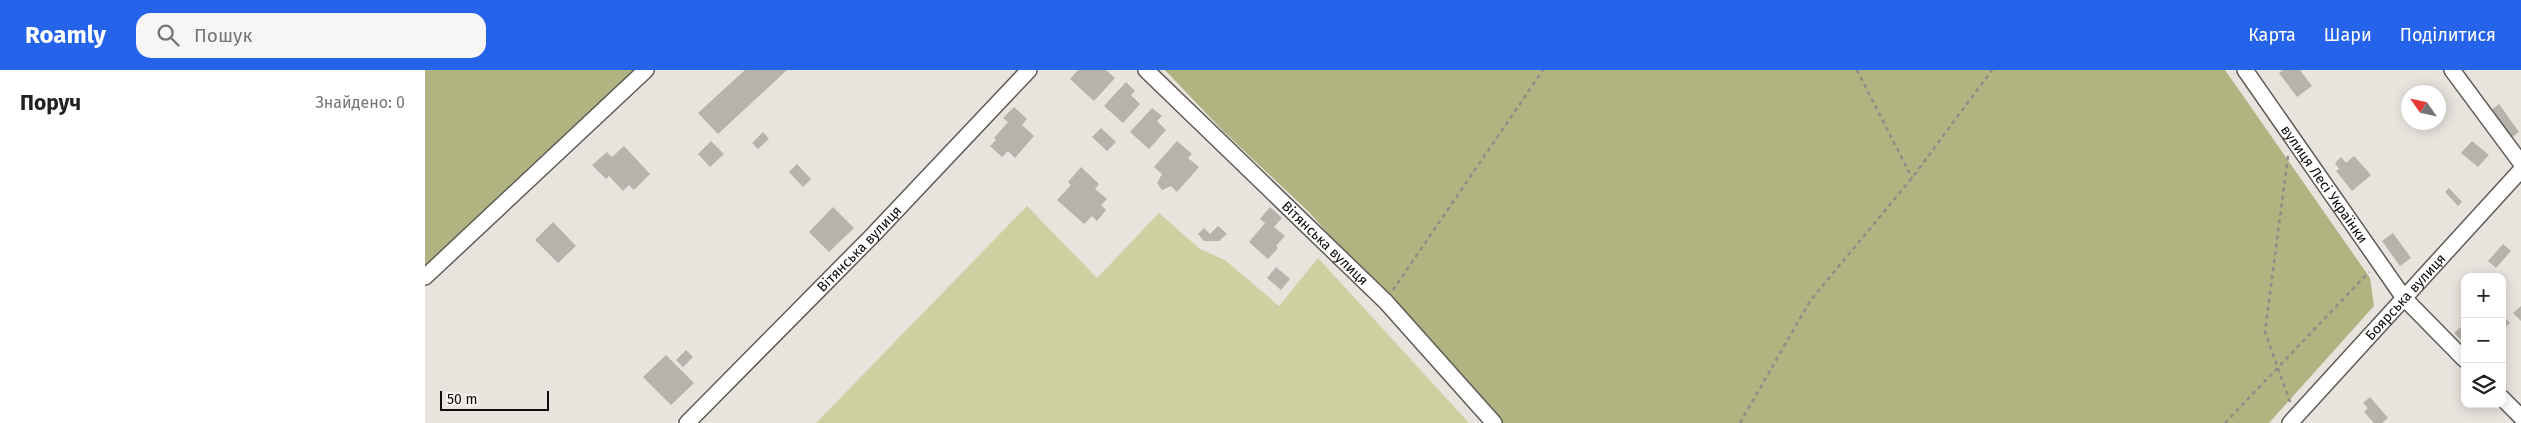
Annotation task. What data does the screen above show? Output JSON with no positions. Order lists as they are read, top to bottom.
{
  "streets": {
    "street": ["вулиця Лесі Українки", "Вітянська вулиця", "Боярська вулиця"]
  },
  "crossings": [
    ["вулиця Лесі Українки", "Боярська вулиця"]
  ],
  "scale_bar": "50 m",
  "north": "top left",
  "page": {
    "header": "Roamly",
    "search": "Пошук",
    "nav": ["Карта", "Шари", "Поділитися"],
    "heading": ["Поруч", "Знайдено: 0"],
    "map_buttons": ["+", "−"],
    "scale": "50 m"
  }
}
